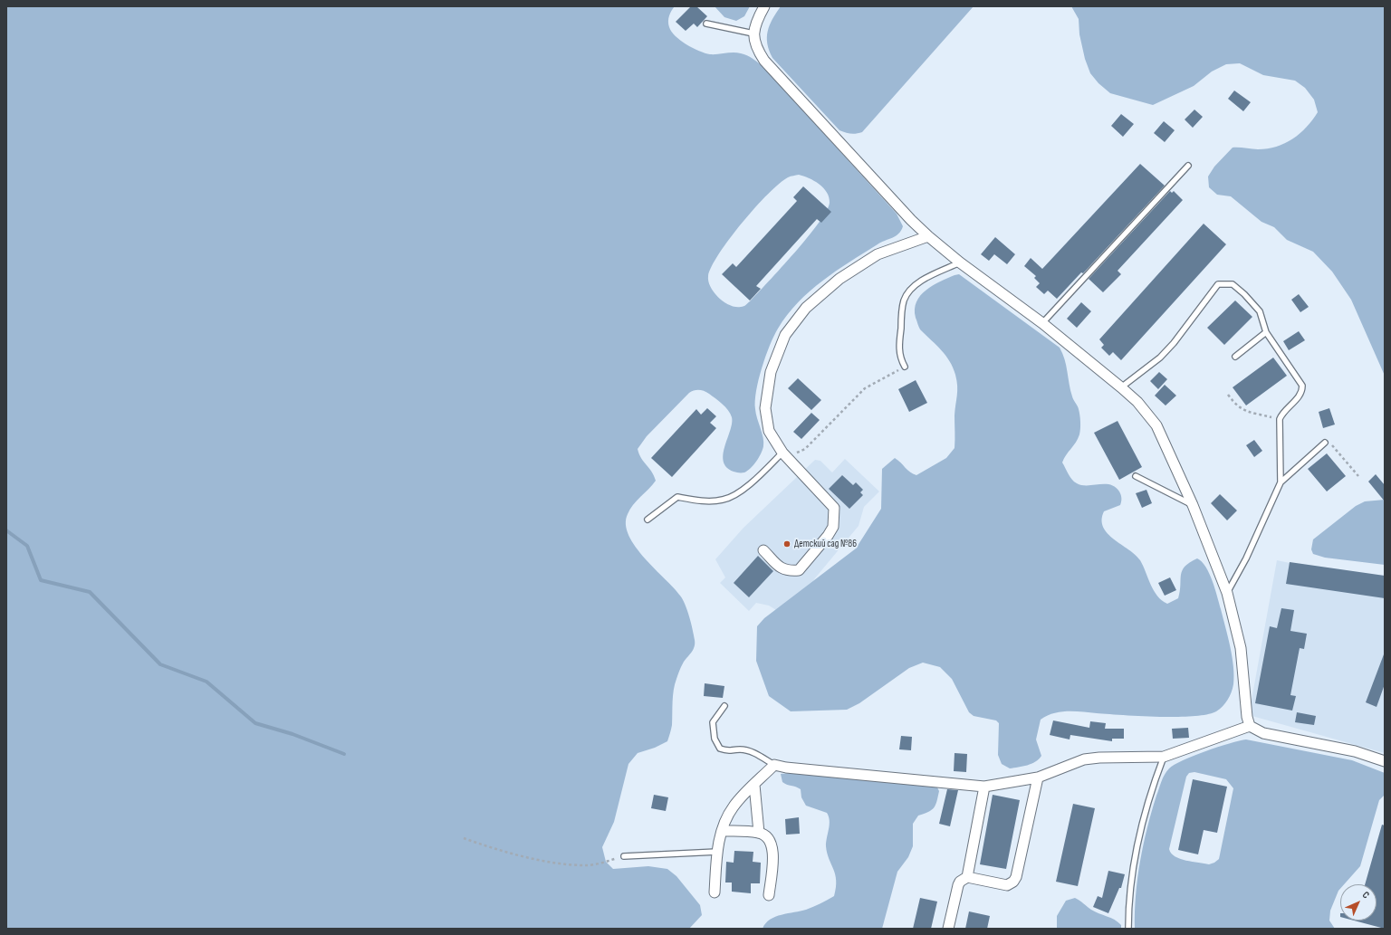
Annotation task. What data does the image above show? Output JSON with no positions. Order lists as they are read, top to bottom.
{
  "places": ["Детский сад №86"],
  "north": "top right"
}
